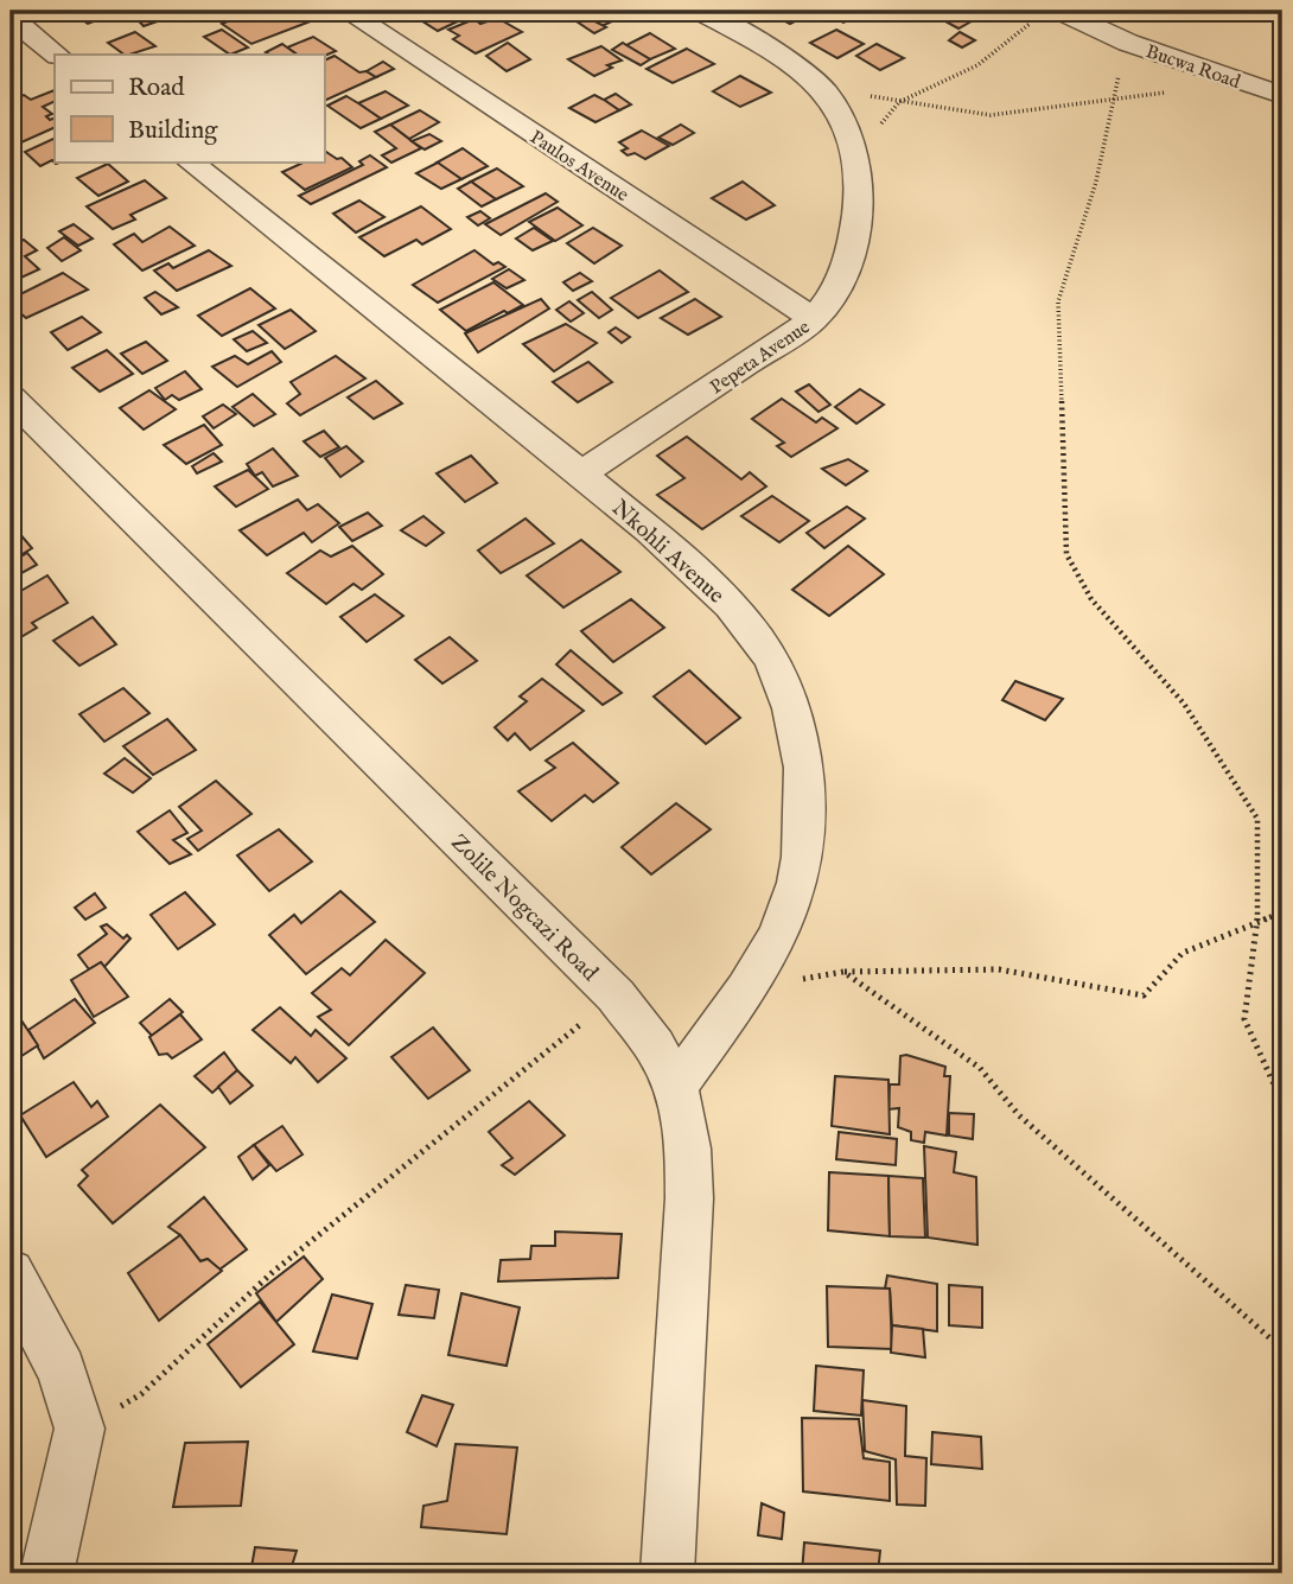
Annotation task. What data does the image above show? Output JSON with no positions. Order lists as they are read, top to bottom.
{
  "streets": {
    "street": [
      "Bucwa Road",
      "Paulos Avenue",
      "Pepeta Avenue",
      "Nkohli Avenue",
      "Zolile Nogcazi Road"
    ]
  },
  "crossings": [
    ["Paulos Avenue", "Pepeta Avenue"],
    ["Pepeta Avenue", "Nkohli Avenue"],
    ["Nkohli Avenue", "Zolile Nogcazi Road"]
  ],
  "legend": ["Road", "Building"]
}
